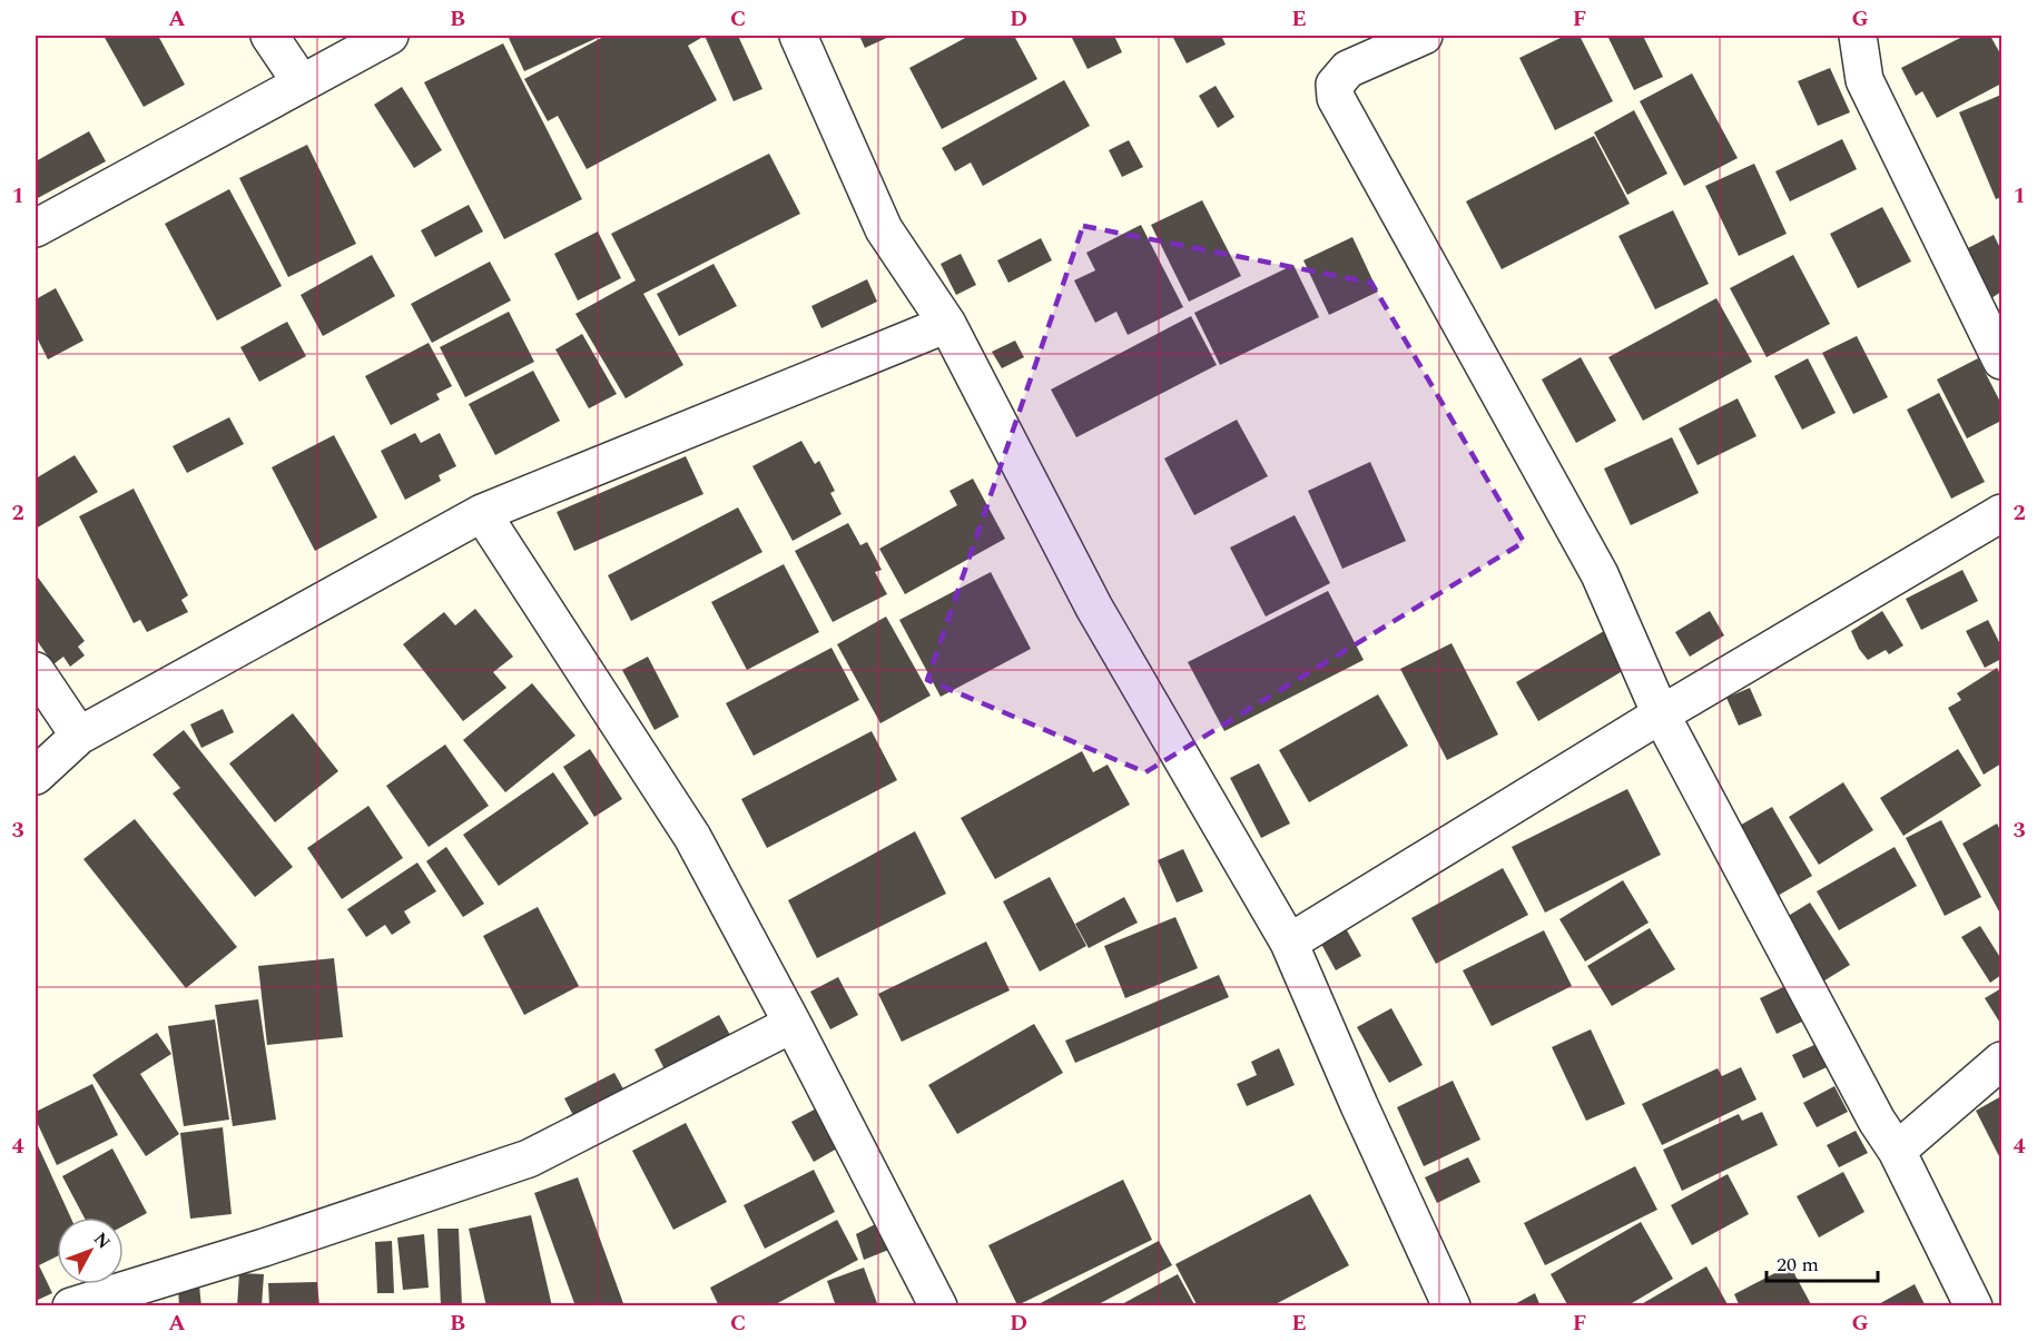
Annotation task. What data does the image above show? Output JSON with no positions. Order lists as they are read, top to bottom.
{
  "scale_bar": "20 m",
  "north": "top right",
  "grid": {
    "columns": [
      "A",
      "B",
      "C",
      "D",
      "E",
      "F",
      "G"
    ],
    "rows": [
      "1",
      "2",
      "3",
      "4"
    ]
  }
}
